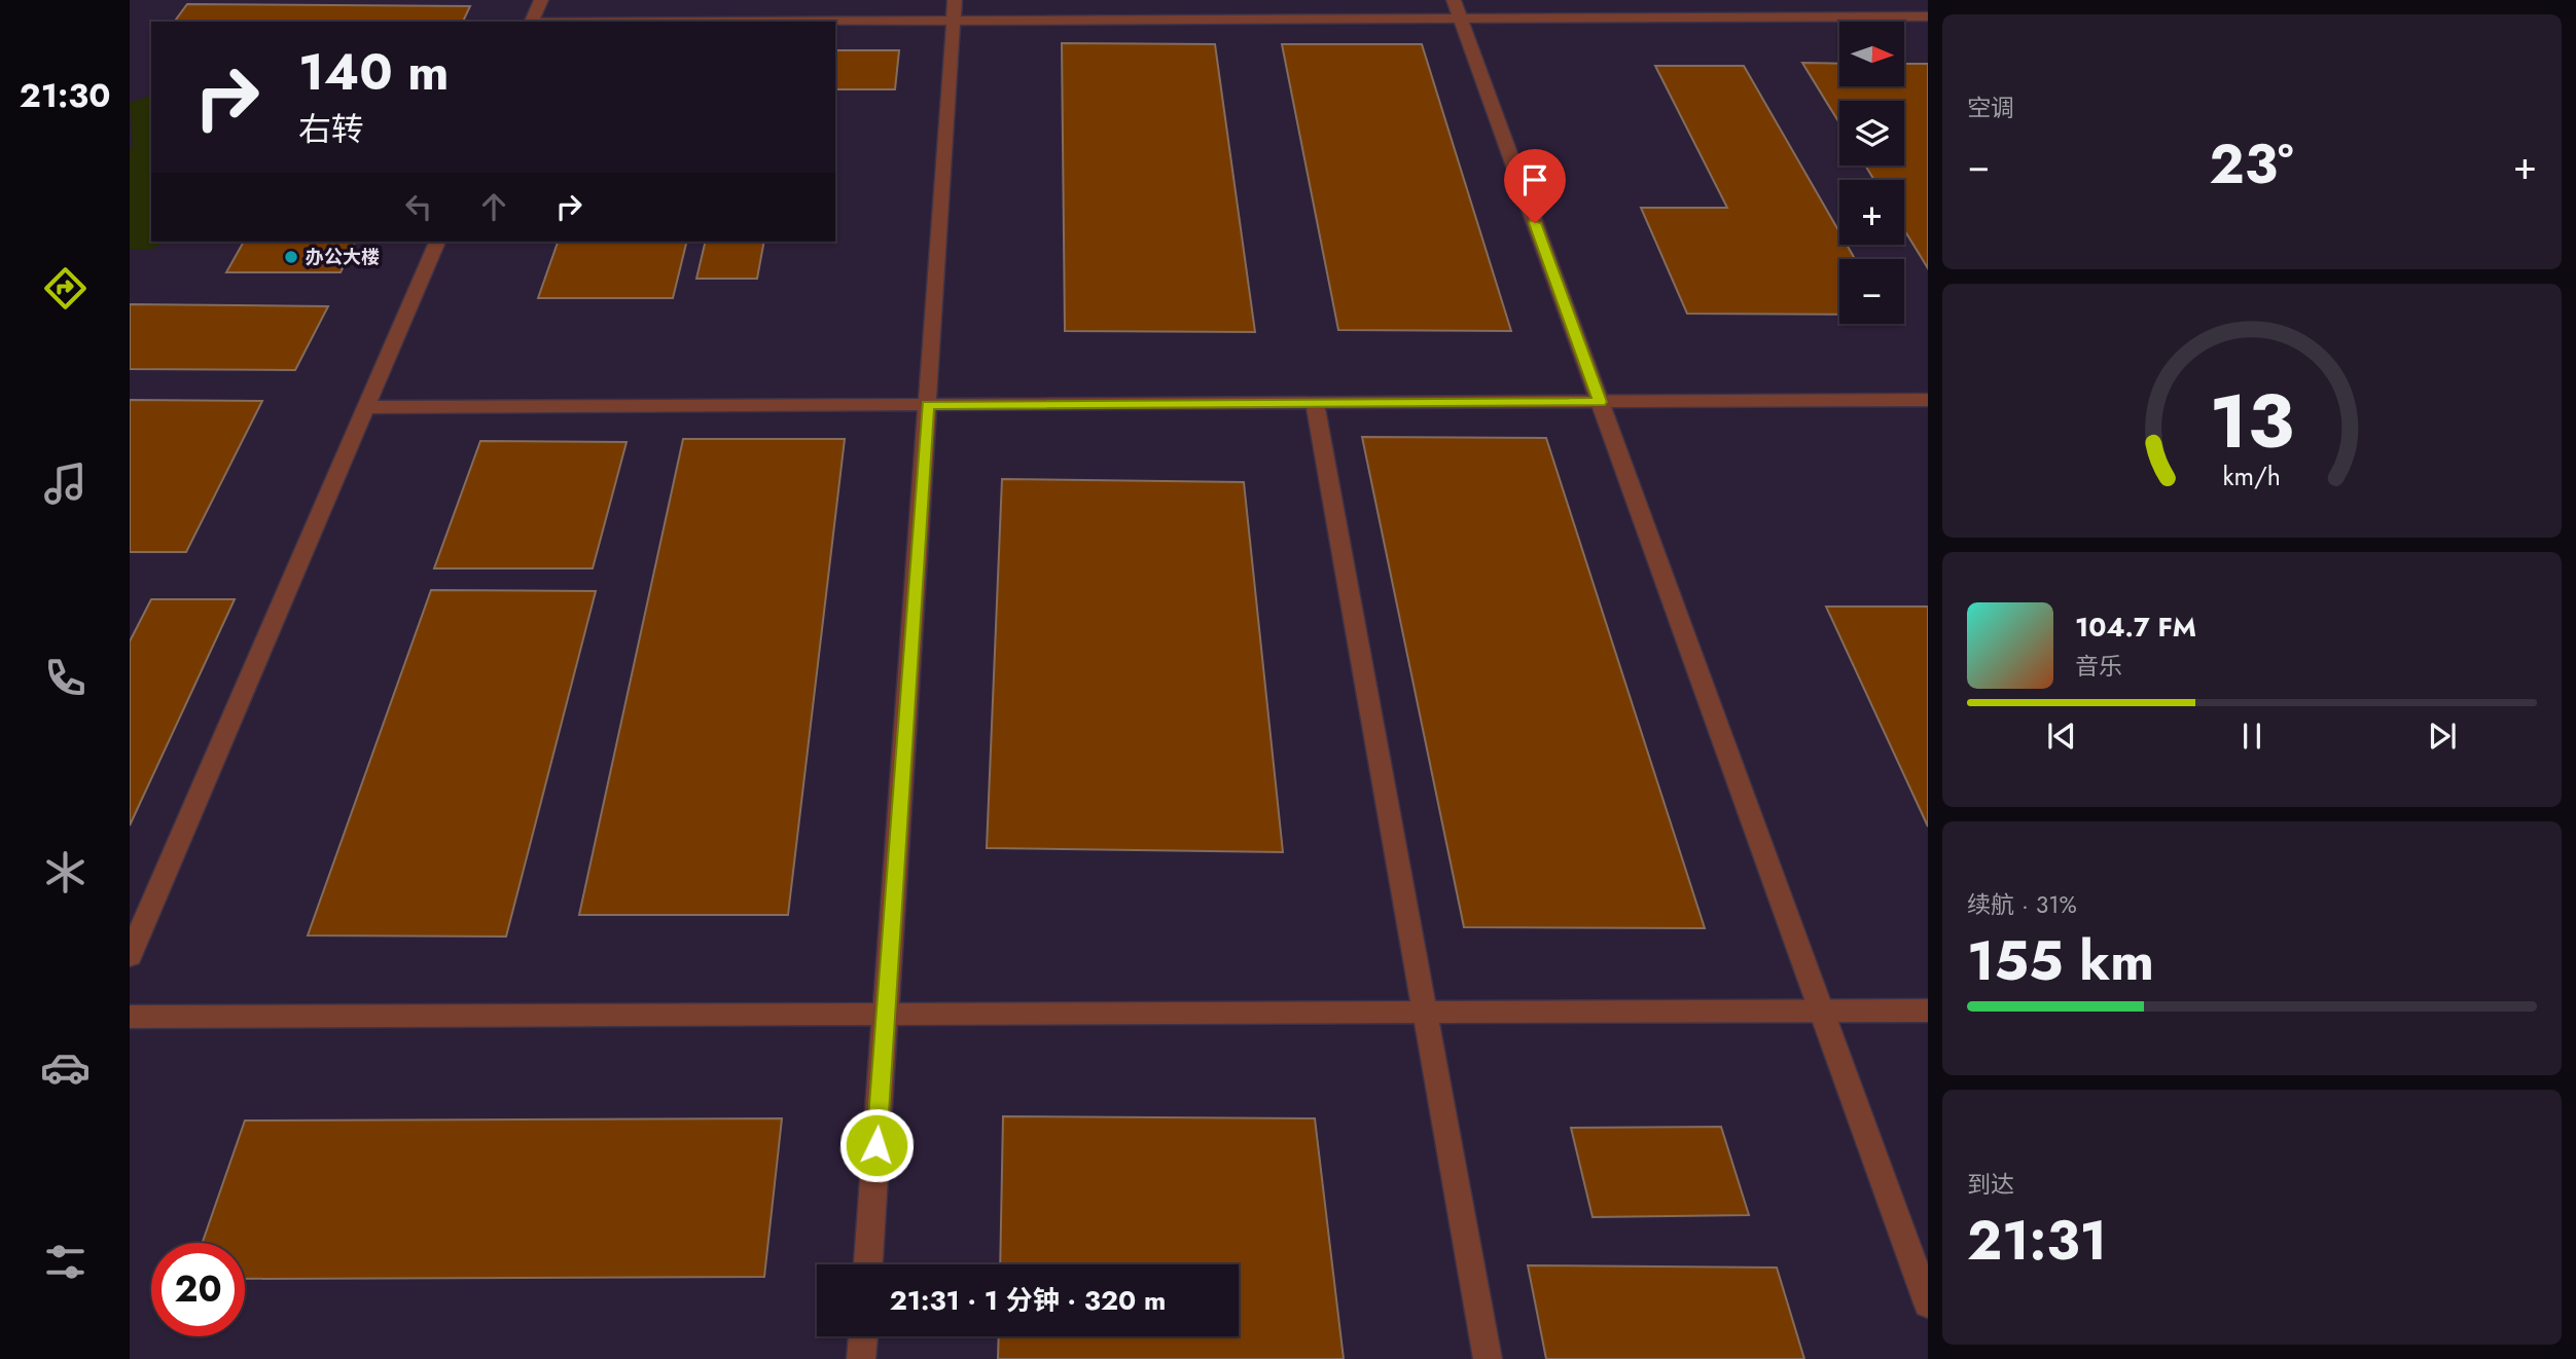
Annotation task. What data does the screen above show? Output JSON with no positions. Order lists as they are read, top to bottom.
{
  "places": ["办公大楼"],
  "north": "right",
  "page": {
    "tabs": "21:30",
    "tile": [
      "空调",
      ["续航 · 31%", "155 km"],
      ["到达", "21:31"]
    ],
    "map_buttons": ["+", "−"],
    "turn": ["140 m", "右转"],
    "heat": ["−", "23°", "+"],
    "song": ["104.7 FM", "音乐"],
    "limit": "20",
    "trip": "21:31 · 1 分钟 · 320 m",
    "gauge": ["13", "km/h"]
  }
}
